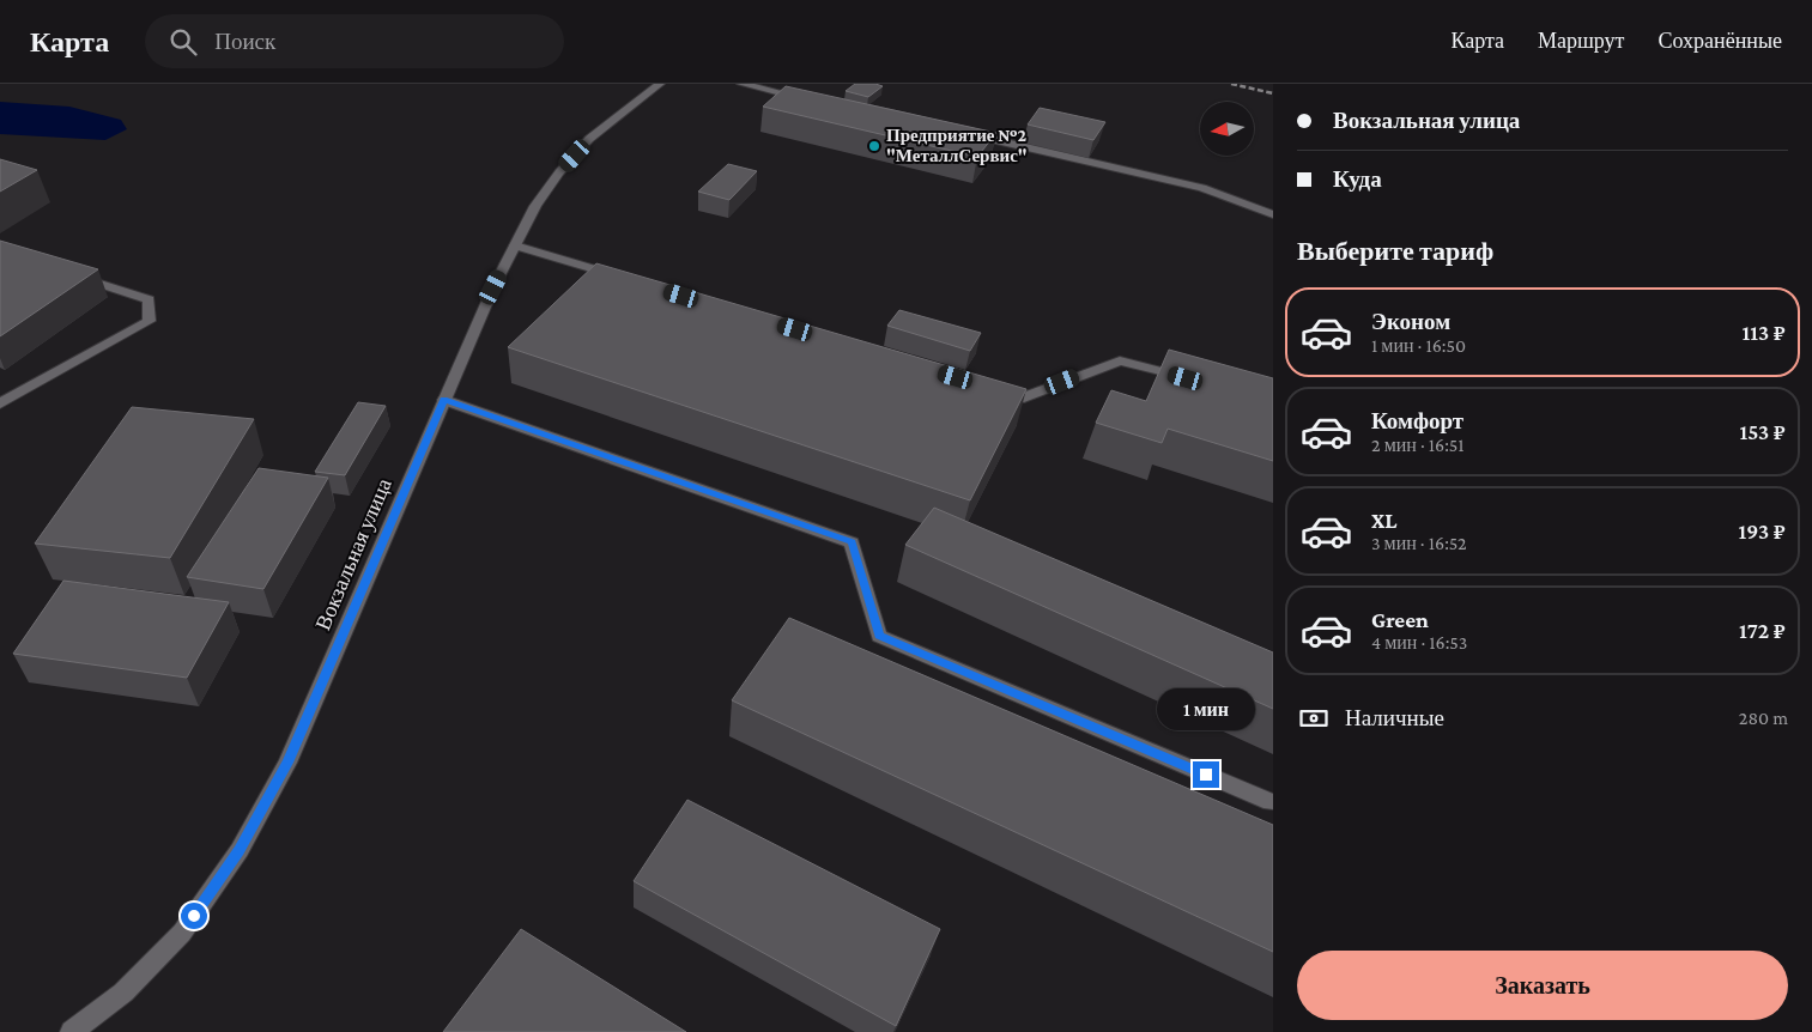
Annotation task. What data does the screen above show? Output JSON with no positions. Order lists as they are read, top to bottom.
{
  "streets": {
    "street": ["Вокзальная улица"]
  },
  "places": ["Предприятие №2 \"МеталлСервис\""],
  "north": "left",
  "page": {
    "header": "Карта",
    "search": "Поиск",
    "nav": ["Карта", "Маршрут", "Сохранённые"],
    "banner": ["Вокзальная улица", "Куда"],
    "heading": "Выберите тариф",
    "list": [
      {
        "name": "Эконом",
        "note": "1 мин · 16:50",
        "value": "113 ₽"
      },
      {
        "name": "Комфорт",
        "note": "2 мин · 16:51",
        "value": "153 ₽"
      },
      {
        "name": "XL",
        "note": "3 мин · 16:52",
        "value": "193 ₽"
      },
      {
        "name": "Green",
        "note": "4 мин · 16:53",
        "value": "172 ₽"
      }
    ],
    "pay": ["Наличные", "280 m"],
    "bubble": "1 мин",
    "buttons": "Заказать"
  }
}
